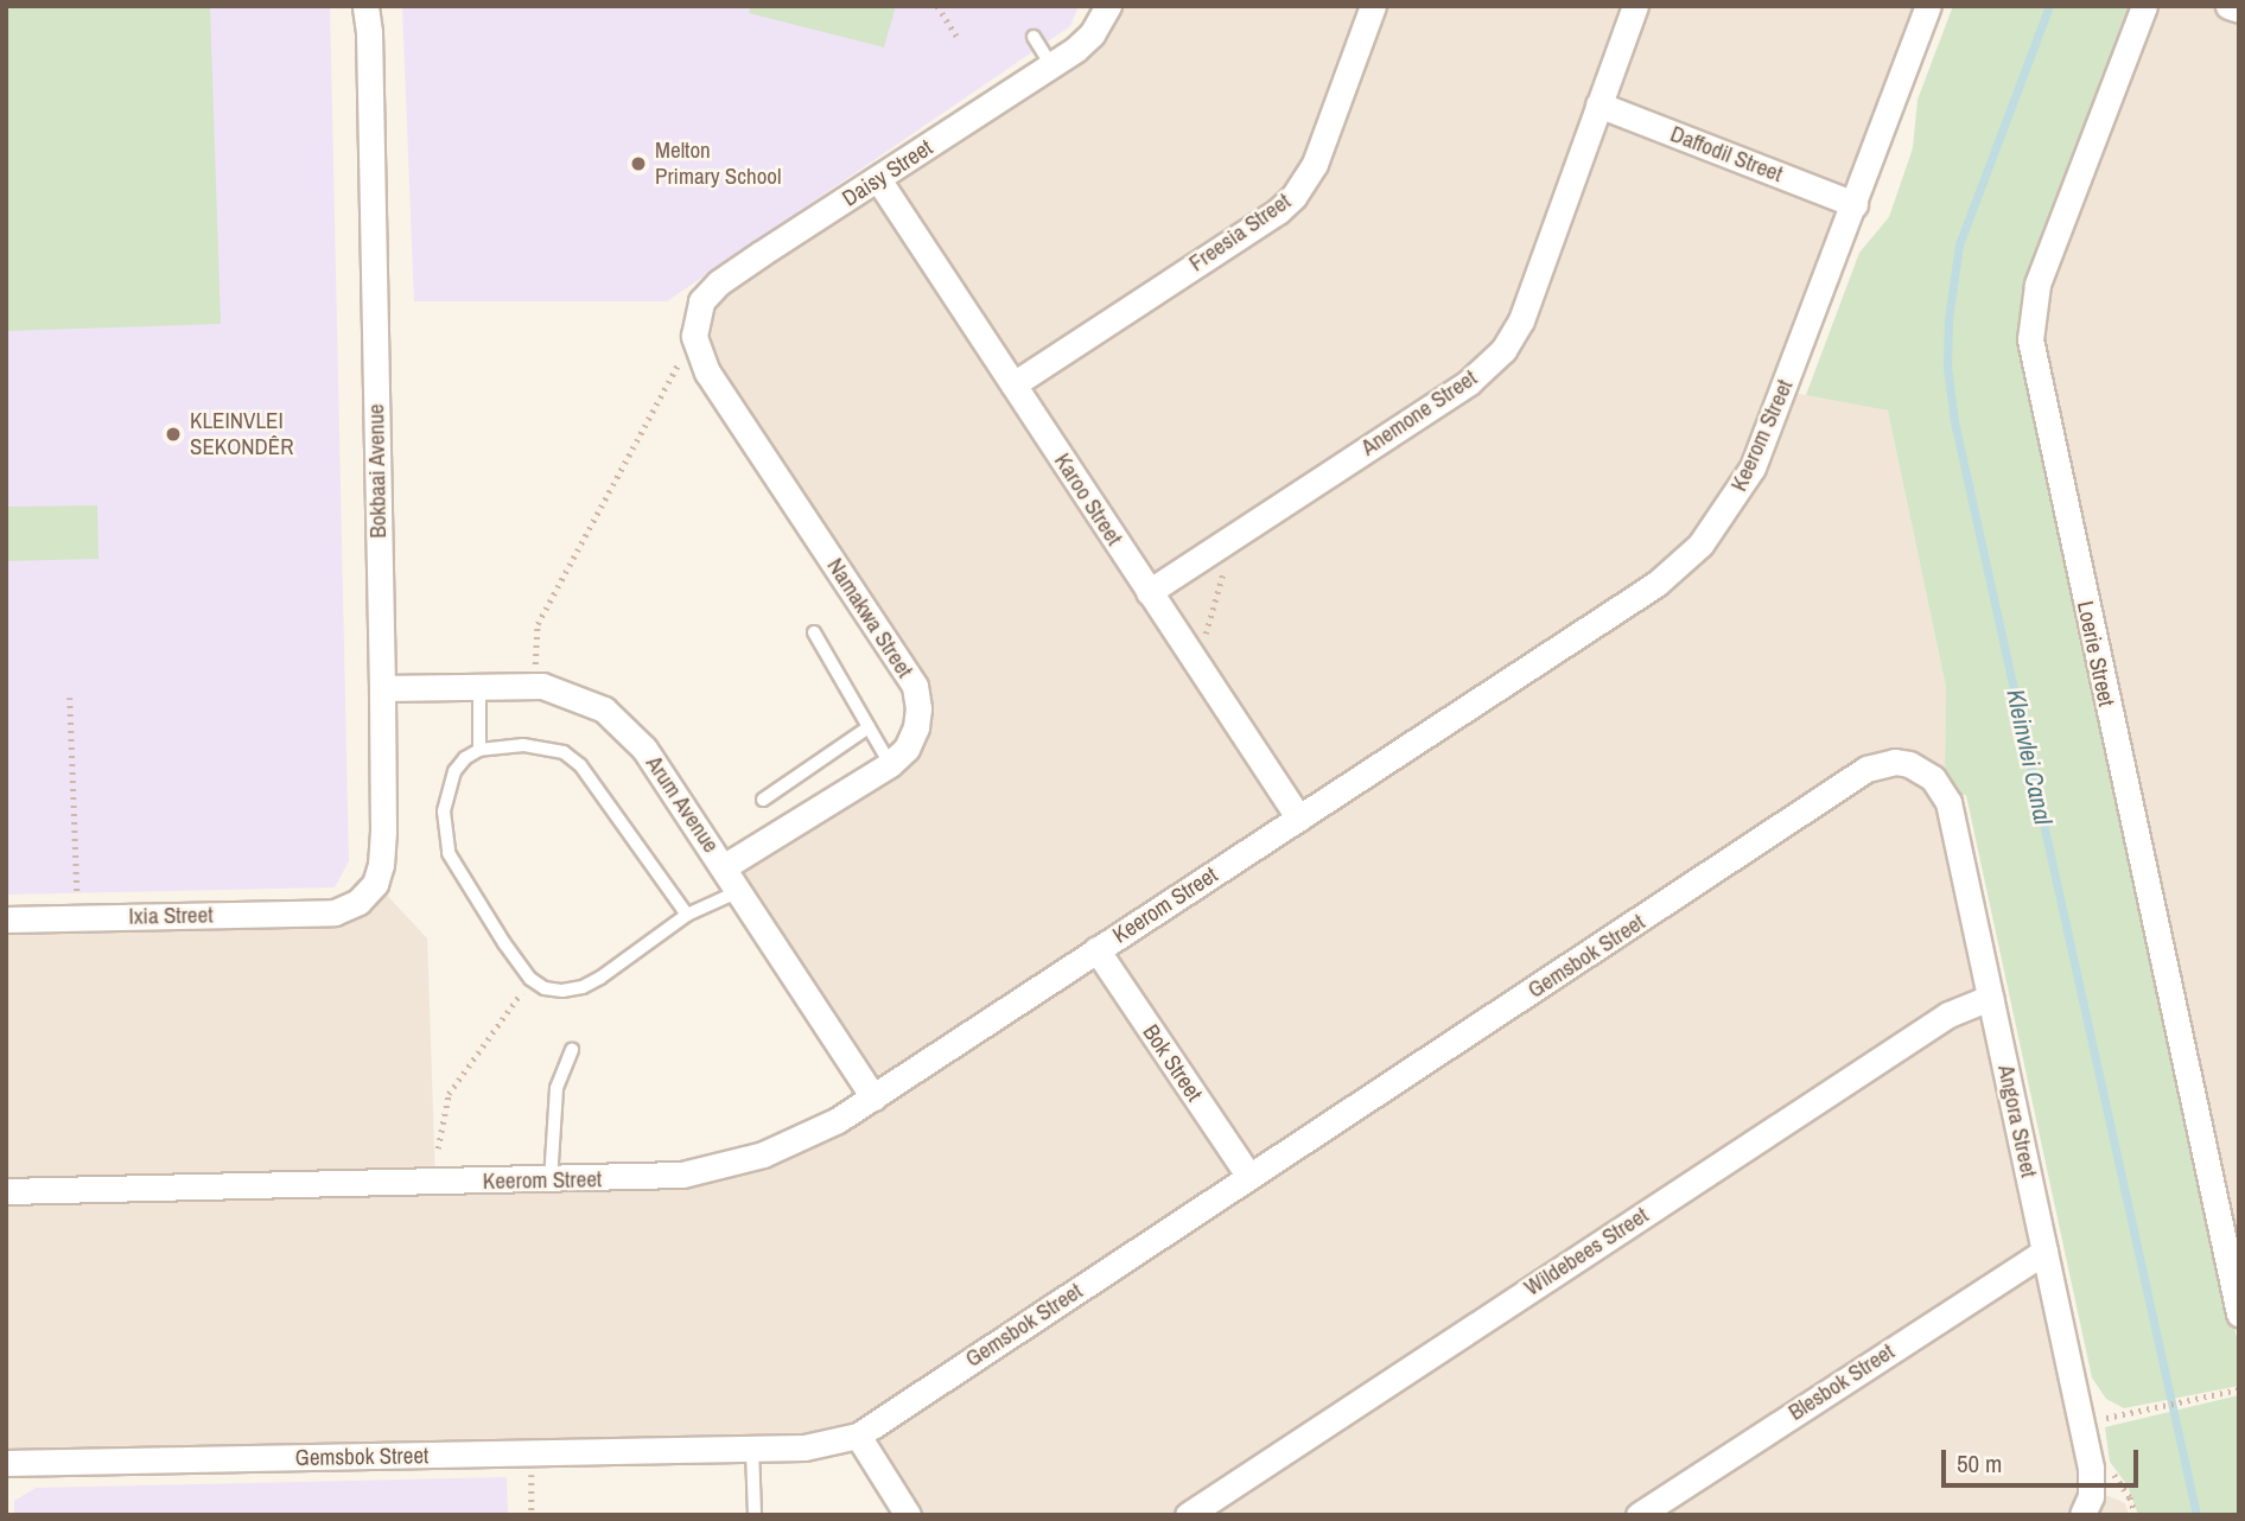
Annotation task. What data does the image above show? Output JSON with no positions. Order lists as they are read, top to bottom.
{
  "streets": {
    "street": [
      "Daffodil Street",
      "Daisy Street",
      "Freesia Street",
      "Anemone Street",
      "Keerom Street",
      "Bokbaai Avenue",
      "Karoo Street",
      "Namakwa Street",
      "Loerie Street",
      "Arum Avenue",
      "Ixia Street",
      "Gemsbok Street",
      "Bok Street",
      "Angora Street",
      "Wildebees Street",
      "Blesbok Street"
    ]
  },
  "crossings": [
    ["Daffodil Street", "Anemone Street"],
    ["Daffodil Street", "Keerom Street"],
    ["Daisy Street", "Karoo Street"],
    ["Daisy Street", "Namakwa Street"],
    ["Freesia Street", "Karoo Street"],
    ["Anemone Street", "Karoo Street"],
    ["Keerom Street", "Karoo Street"],
    ["Keerom Street", "Arum Avenue"],
    ["Keerom Street", "Bok Street"],
    ["Bokbaai Avenue", "Arum Avenue"],
    ["Bokbaai Avenue", "Ixia Street"],
    ["Namakwa Street", "Arum Avenue"],
    ["Gemsbok Street", "Bok Street"],
    ["Gemsbok Street", "Angora Street"],
    ["Angora Street", "Wildebees Street"],
    ["Angora Street", "Blesbok Street"]
  ],
  "water": ["Kleinvlei Canal"],
  "places": ["Melton Primary School", "KLEINVLEI SEKONDÊR"],
  "scale_bar": "50 m"
}
